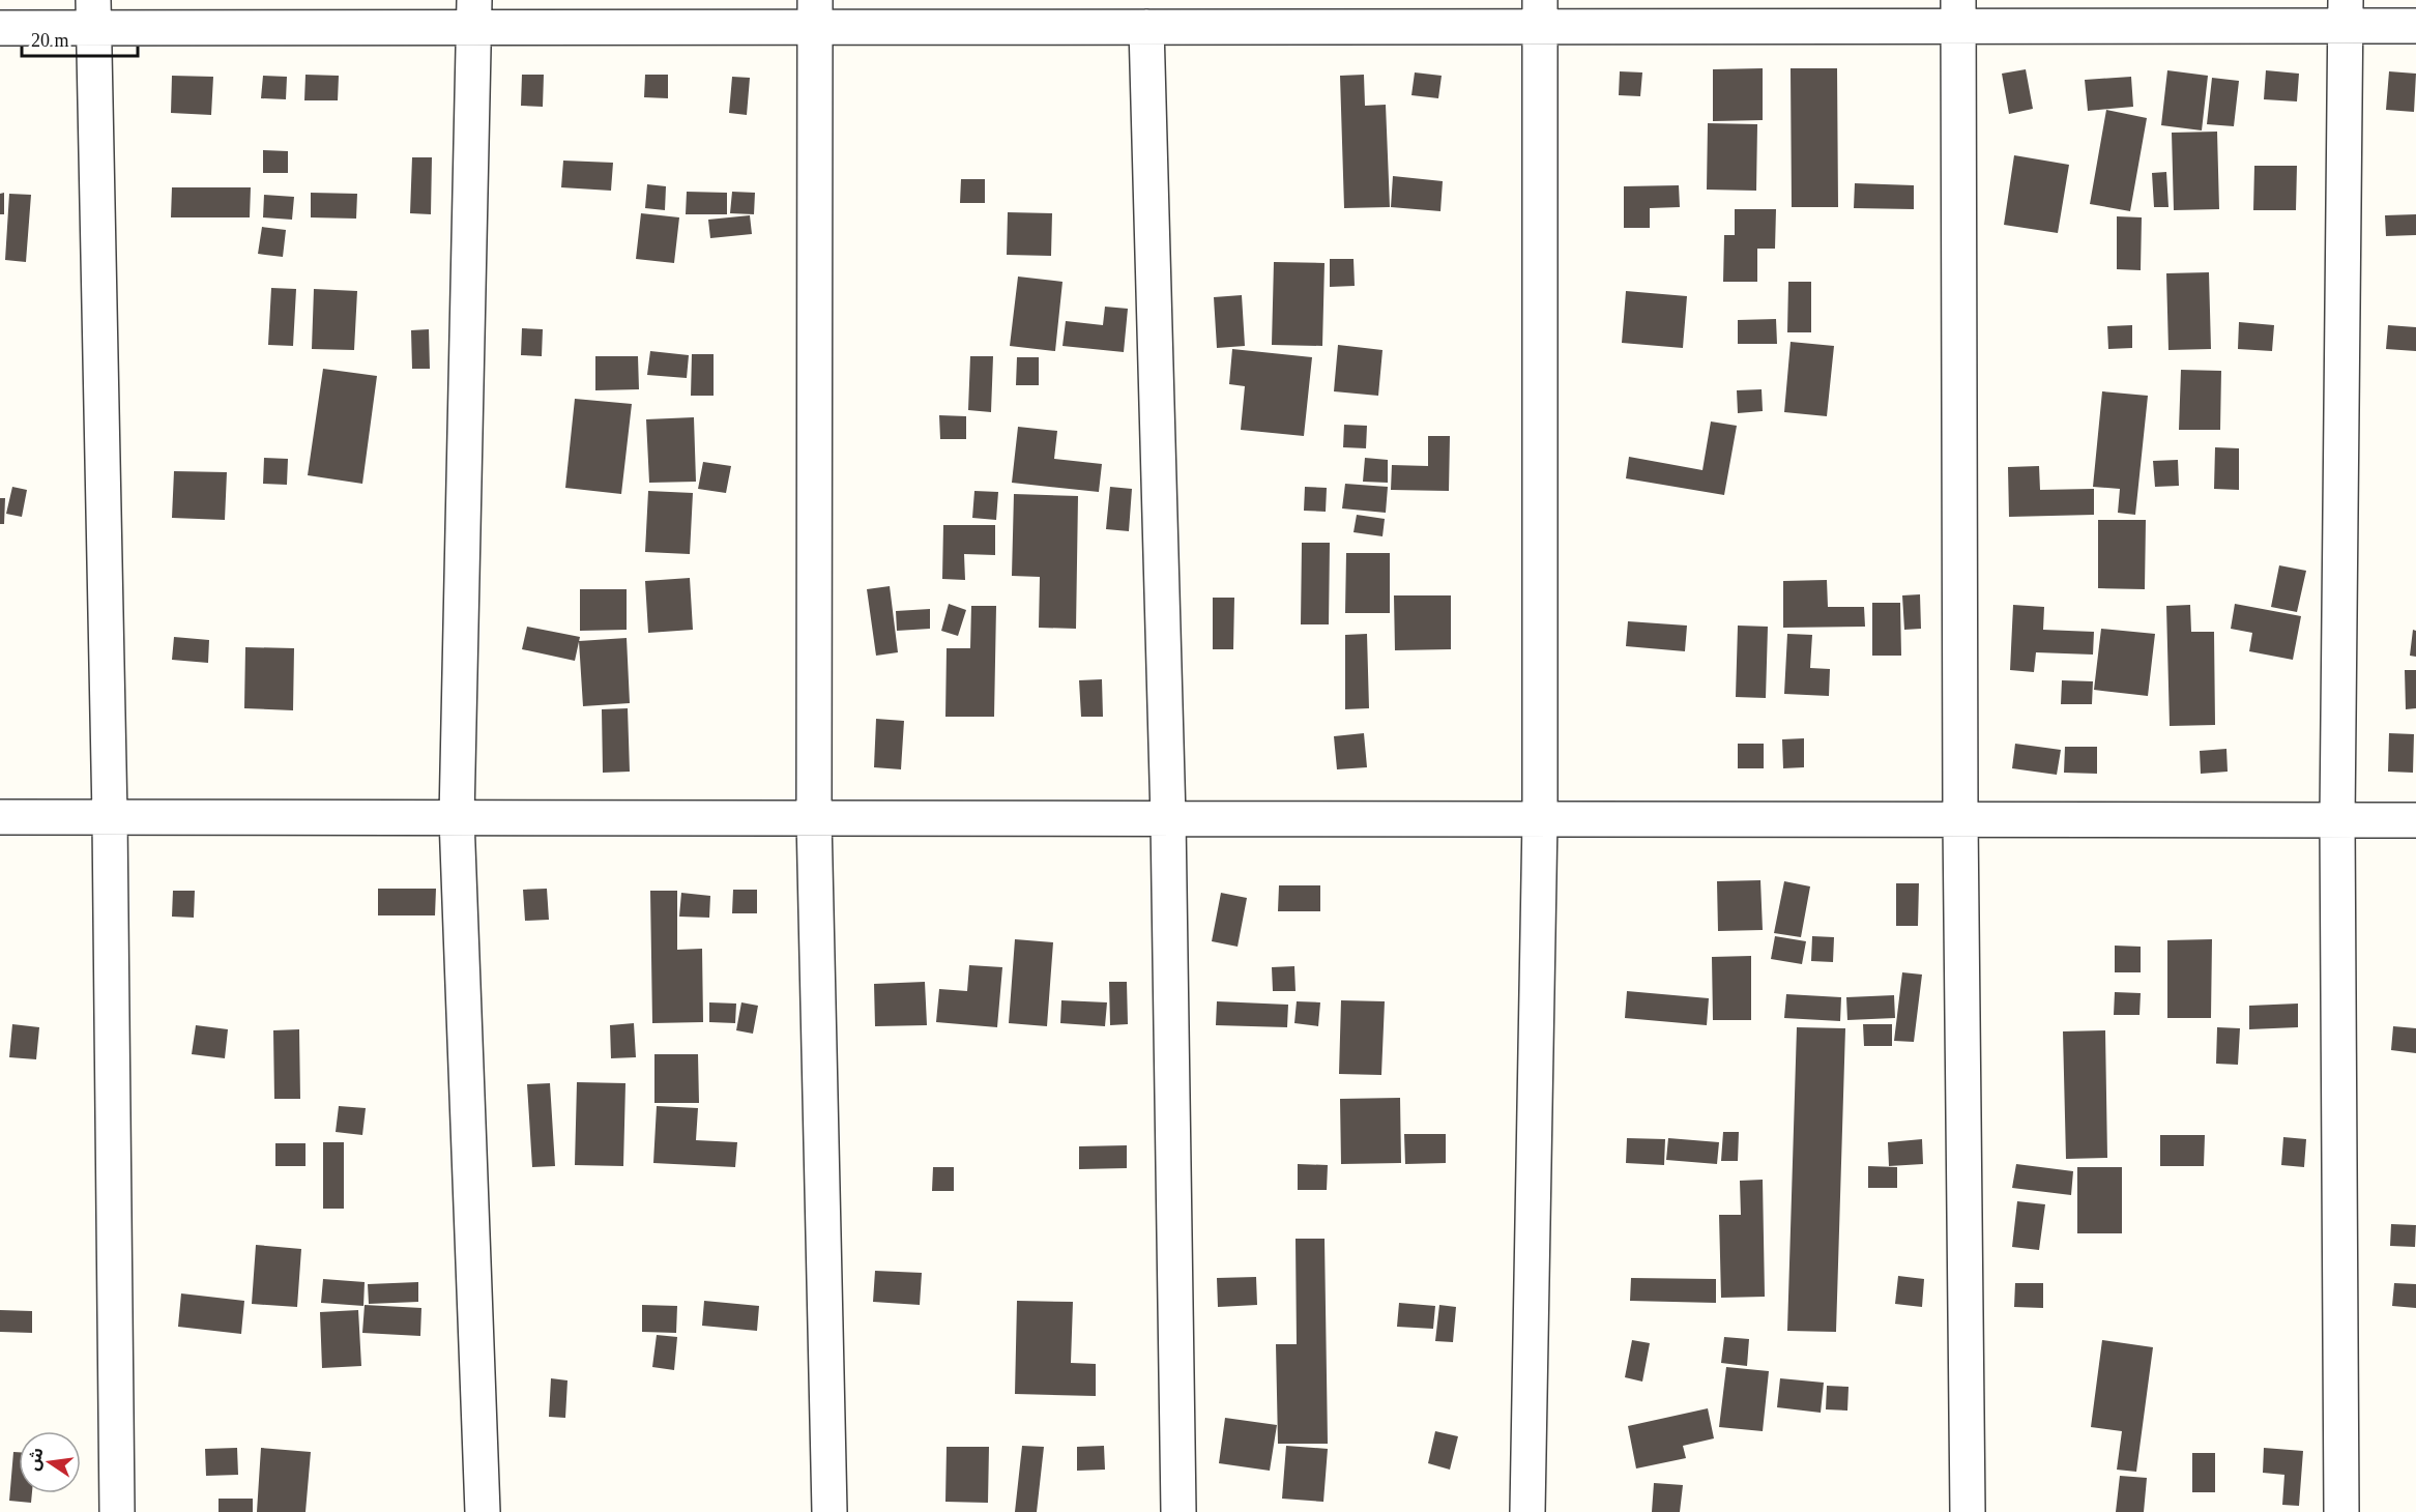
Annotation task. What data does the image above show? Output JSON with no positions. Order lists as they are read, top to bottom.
{
  "scale_bar": "20 m",
  "north": "left"
}
